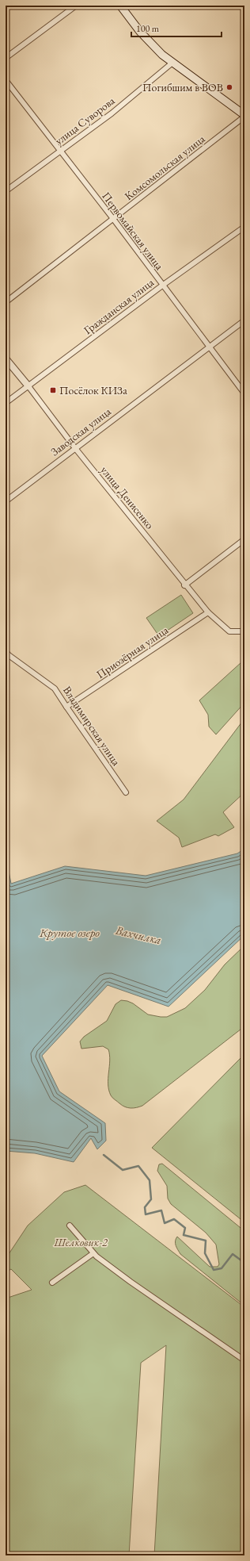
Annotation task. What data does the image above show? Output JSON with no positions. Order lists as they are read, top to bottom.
{
  "streets": {
    "street": [
      "улица Суворова",
      "Комсомольская улица",
      "Первомайская улица",
      "Гражданская улица",
      "Заводская улица",
      "улица Денисенко",
      "Приозёрная улица",
      "Владимирская улица"
    ]
  },
  "crossings": [
    ["улица Суворова", "Первомайская улица"],
    ["Комсомольская улица", "Первомайская улица"],
    ["Первомайская улица", "Гражданская улица"],
    ["Первомайская улица", "Заводская улица"],
    ["Гражданская улица", "улица Денисенко"],
    ["Заводская улица", "улица Денисенко"],
    ["улица Денисенко", "Приозёрная улица"],
    ["Приозёрная улица", "Владимирская улица"]
  ],
  "water": ["Крутое озеро", "Вахчилка"],
  "parks": ["Шелковик-2"],
  "places": {
    "other": ["Погибшим в ВОВ"],
    "transit": ["Посёлок КИЗа"]
  },
  "scale_bar": "100 m"
}
